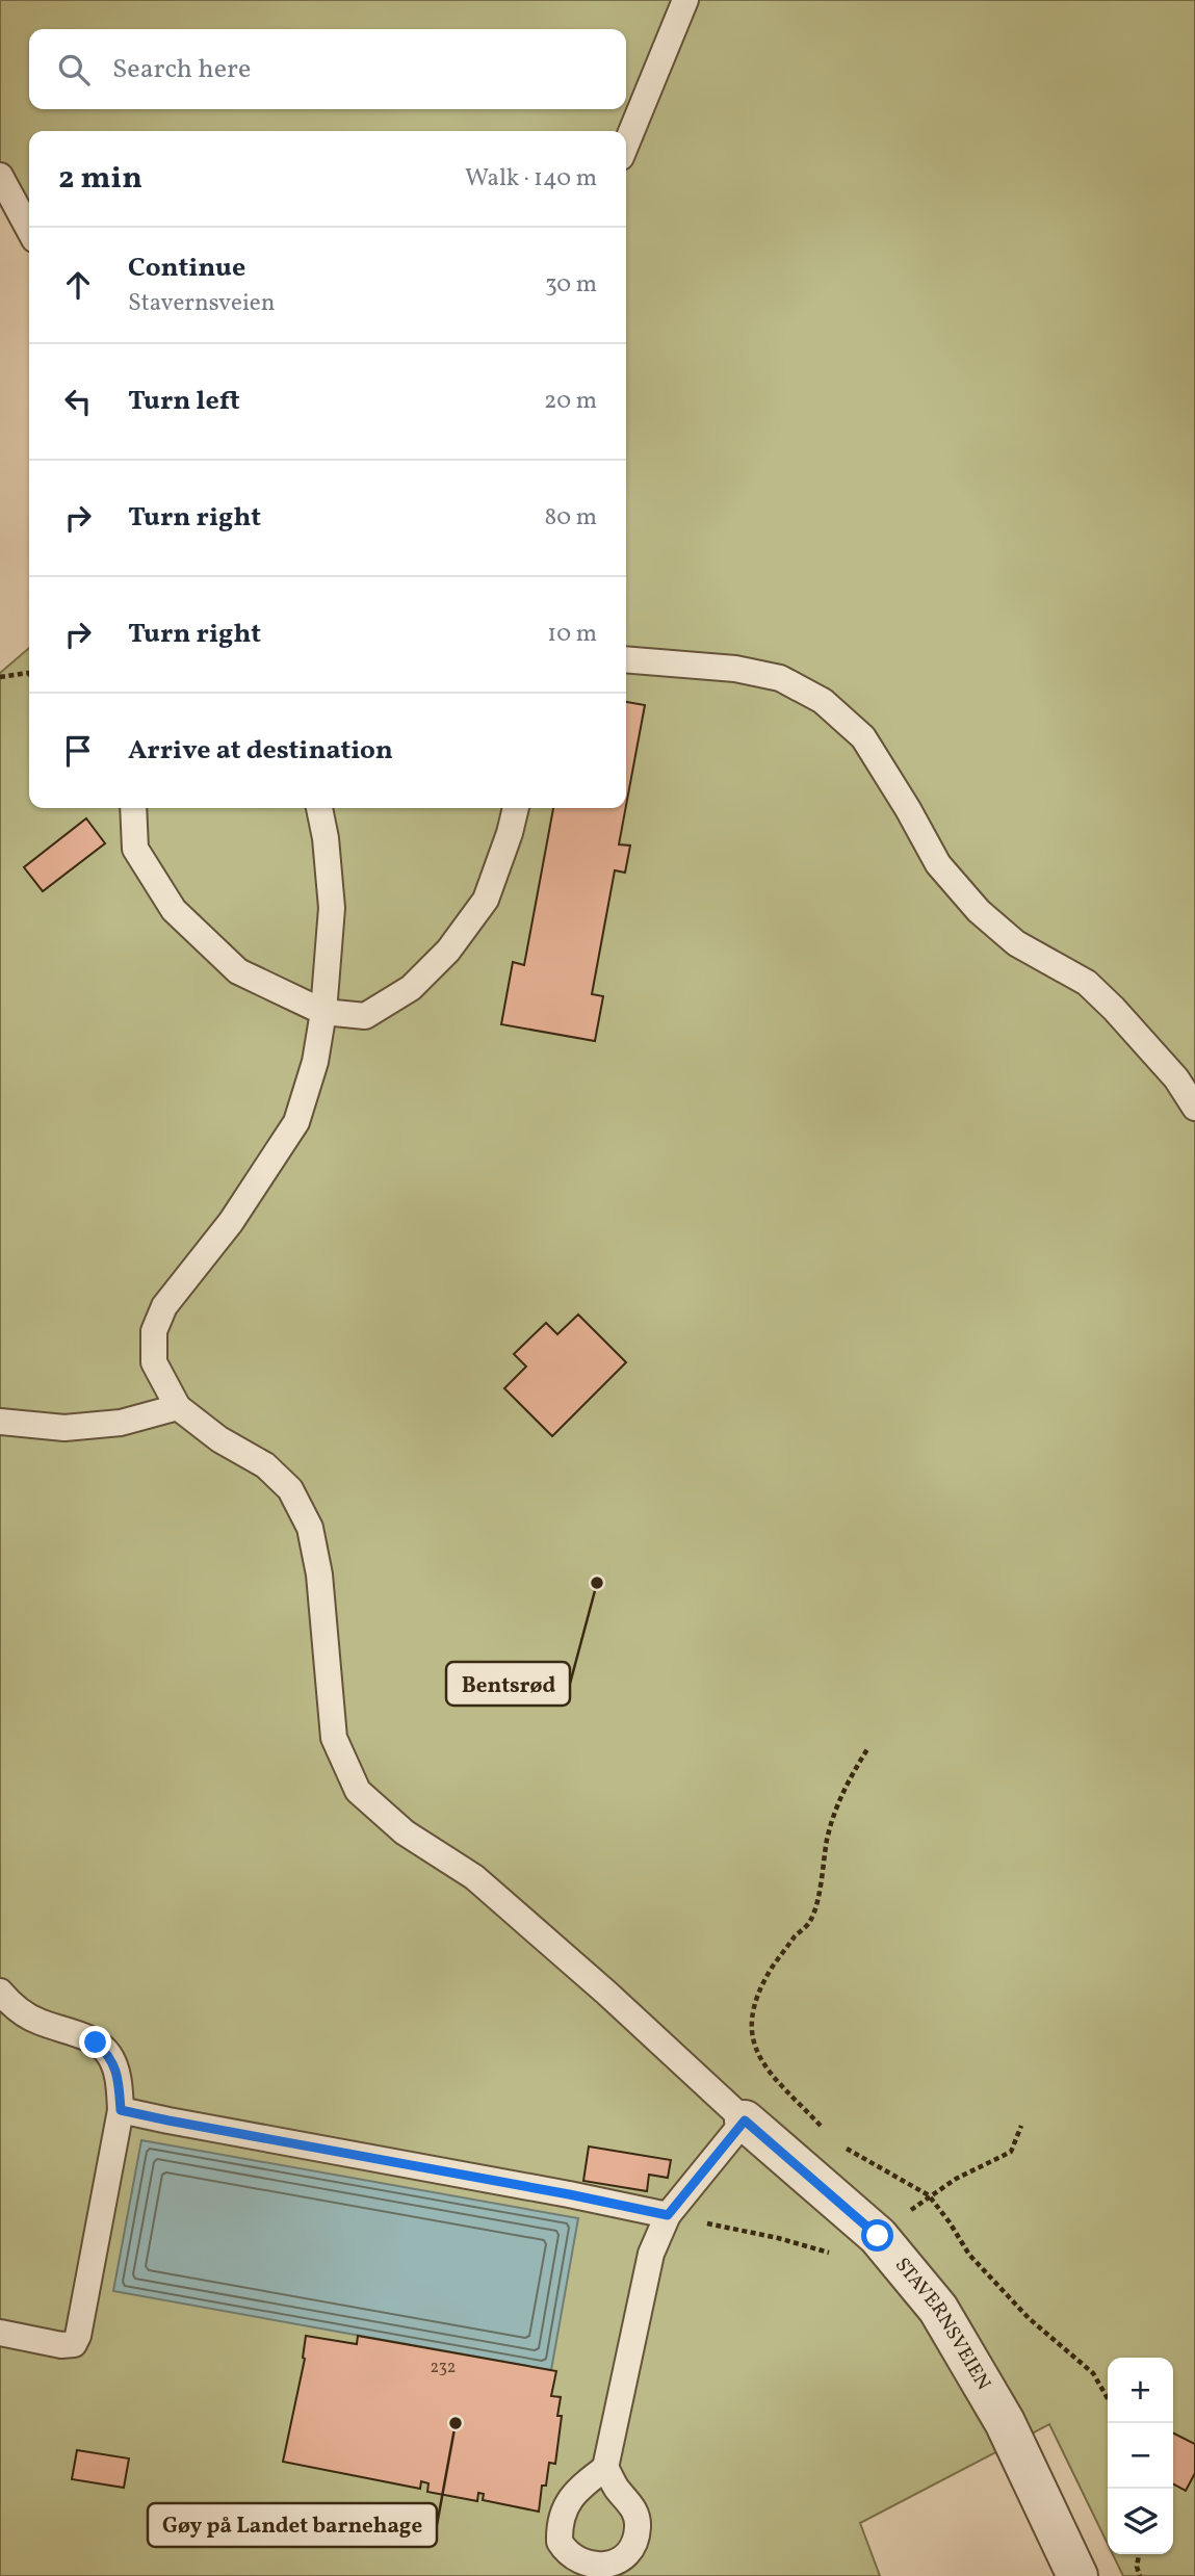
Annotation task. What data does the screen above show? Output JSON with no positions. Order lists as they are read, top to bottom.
{
  "streets": {
    "street": ["STAVERNSVEIEN"]
  },
  "places": ["Bentsrød", "Gøy på Landet barnehage"],
  "house_numbers": ["232"],
  "page": {
    "search": "Search here",
    "heading": ["2 min", "Walk · 140 m"],
    "list": [
      ["Continue", "Stavernsveien", "30 m"],
      ["Turn left", "20 m"],
      ["Turn right", "80 m"],
      ["Turn right", "10 m"],
      "Arrive at destination"
    ],
    "map_buttons": ["+", "−"]
  }
}
